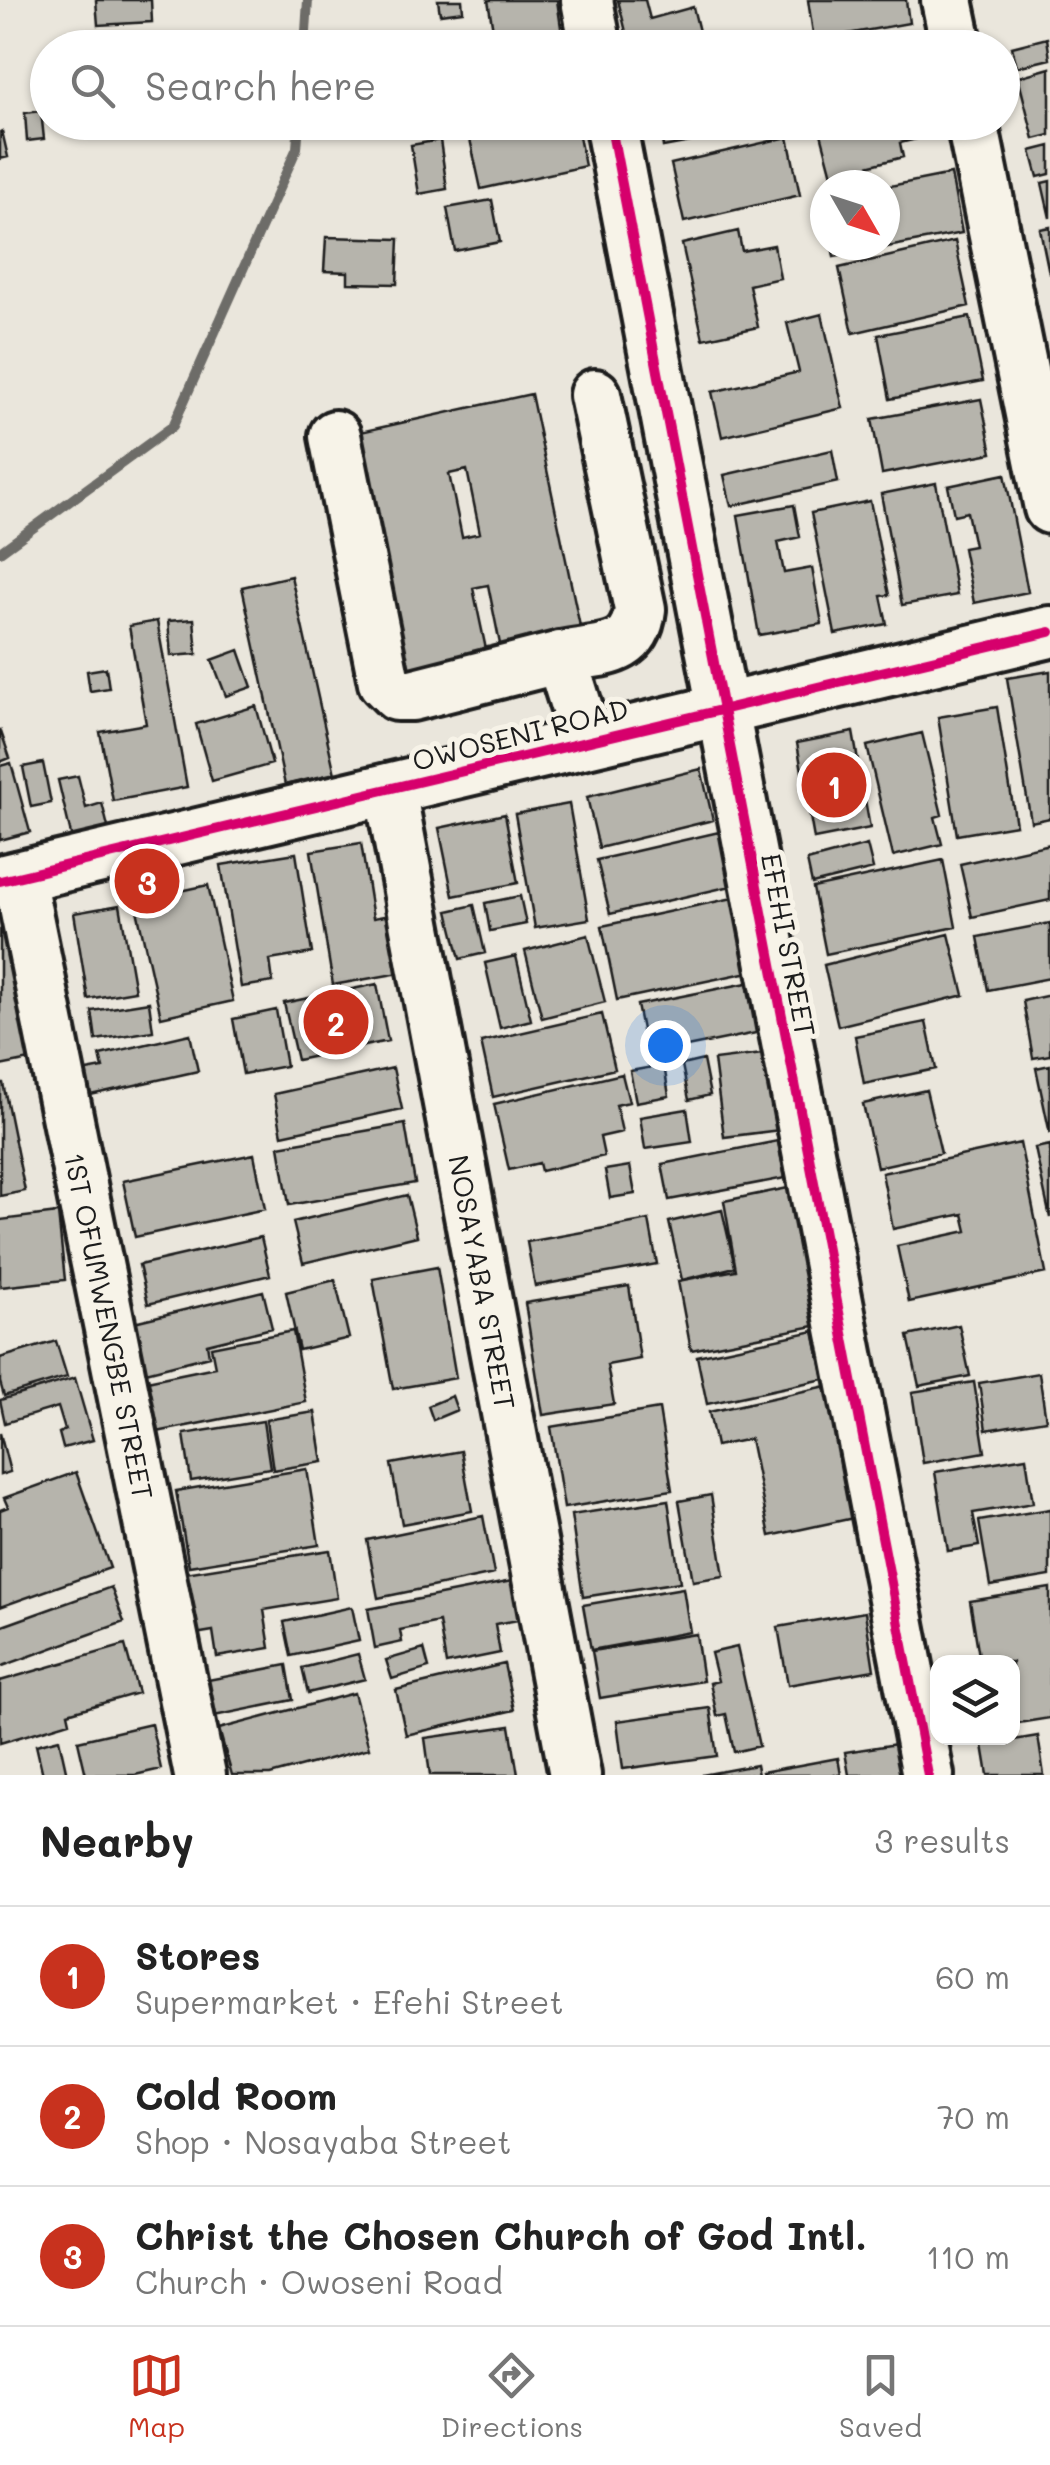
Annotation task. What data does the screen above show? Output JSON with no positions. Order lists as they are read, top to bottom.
{
  "streets": {
    "street": [
      "OWOSENI ROAD",
      "EFEHI STREET",
      "NOSAYABA STREET",
      "1ST OFUMWENGBE STREET"
    ]
  },
  "crossings": [
    ["OWOSENI ROAD", "EFEHI STREET"],
    ["OWOSENI ROAD", "NOSAYABA STREET"],
    ["OWOSENI ROAD", "1ST OFUMWENGBE STREET"]
  ],
  "north": "bottom right",
  "page": {
    "search": "Search here",
    "pins": ["1", "3", "2"],
    "heading": ["Nearby", "3 results"],
    "list": [
      {
        "mark": "1",
        "name": "Stores",
        "note": "Supermarket · Efehi Street",
        "value": "60 m"
      },
      {
        "mark": "2",
        "name": "Cold Room",
        "note": "Shop · Nosayaba Street",
        "value": "70 m"
      },
      {
        "mark": "3",
        "name": "Christ the Chosen Church of God Intl.",
        "note": "Church · Owoseni Road",
        "value": "110 m"
      }
    ],
    "nav": ["Map", "Directions", "Saved"]
  }
}
